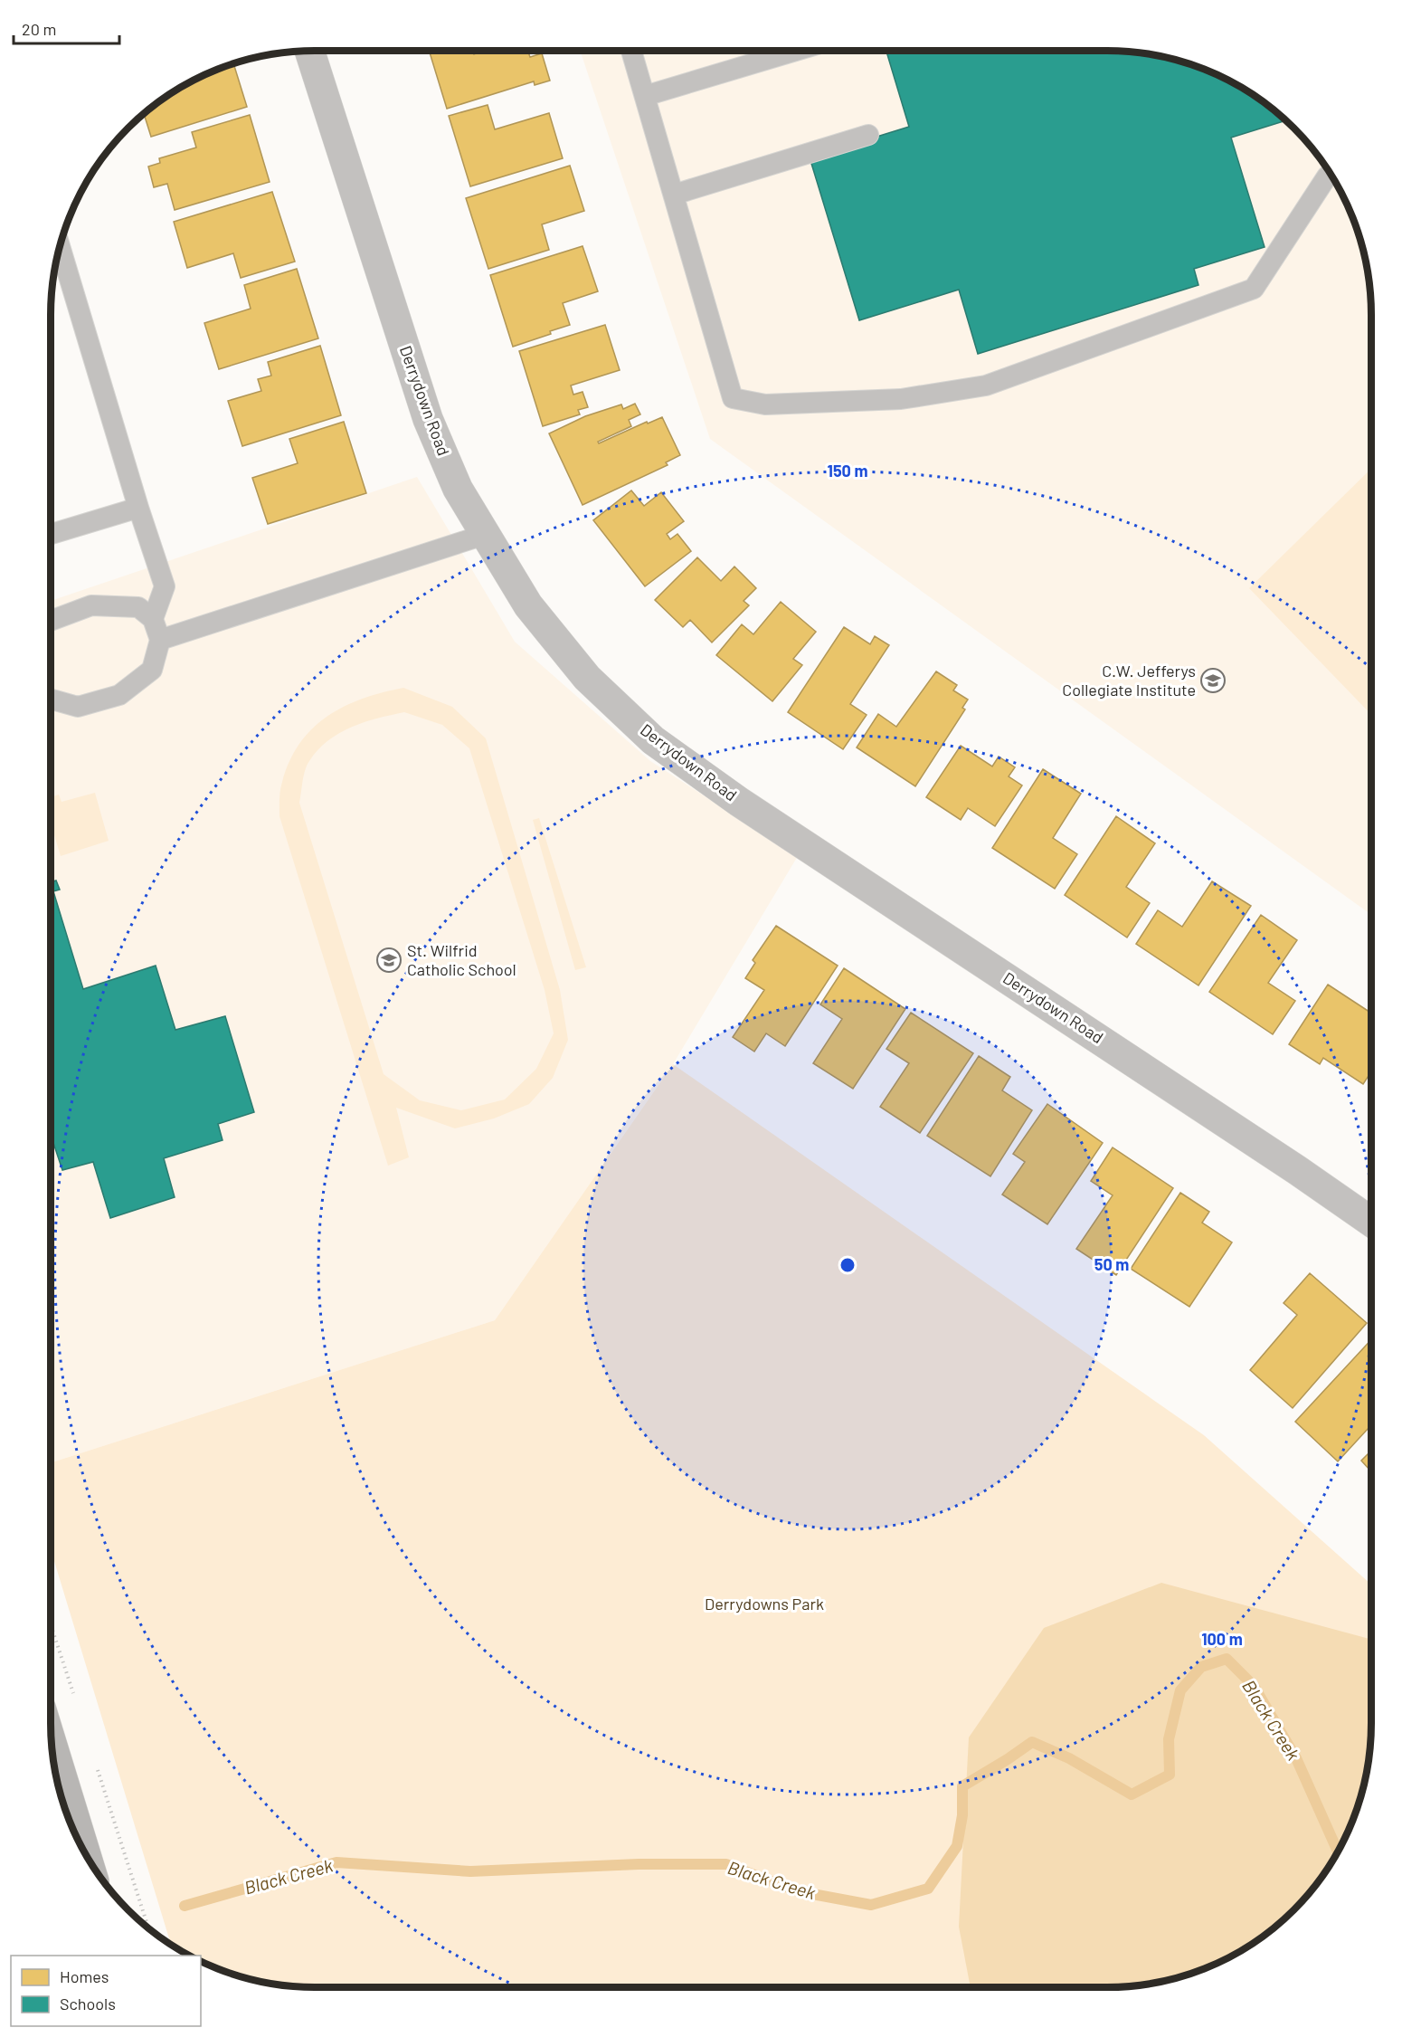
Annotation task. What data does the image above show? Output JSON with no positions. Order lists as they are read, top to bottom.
{
  "streets": {
    "street": ["Derrydown Road"]
  },
  "water": ["Black Creek"],
  "parks": ["Derrydowns Park"],
  "places": {
    "school or university": ["C.W. Jefferys Collegiate Institute", "St. Wilfrid Catholic School"]
  },
  "legend": ["Homes", "Schools"],
  "scale_bar": "20 m",
  "rings": ["150 m", "50 m", "100 m"]
}
